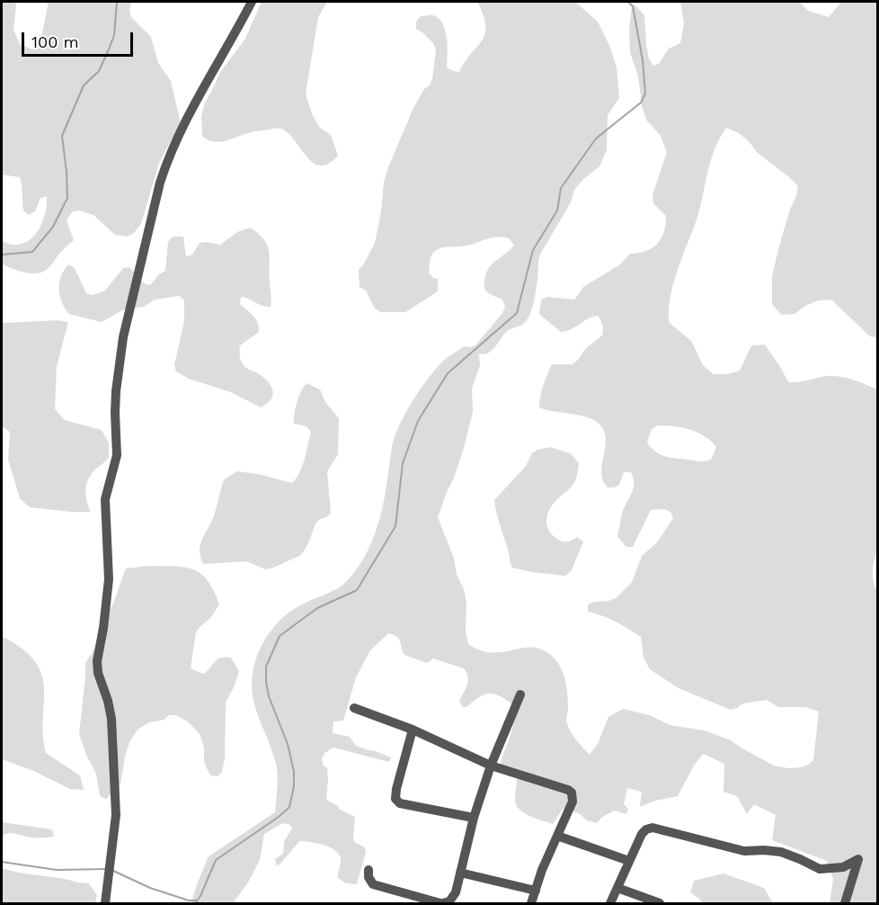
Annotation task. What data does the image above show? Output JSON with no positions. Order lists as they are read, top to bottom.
{
  "scale_bar": "100 m"
}
